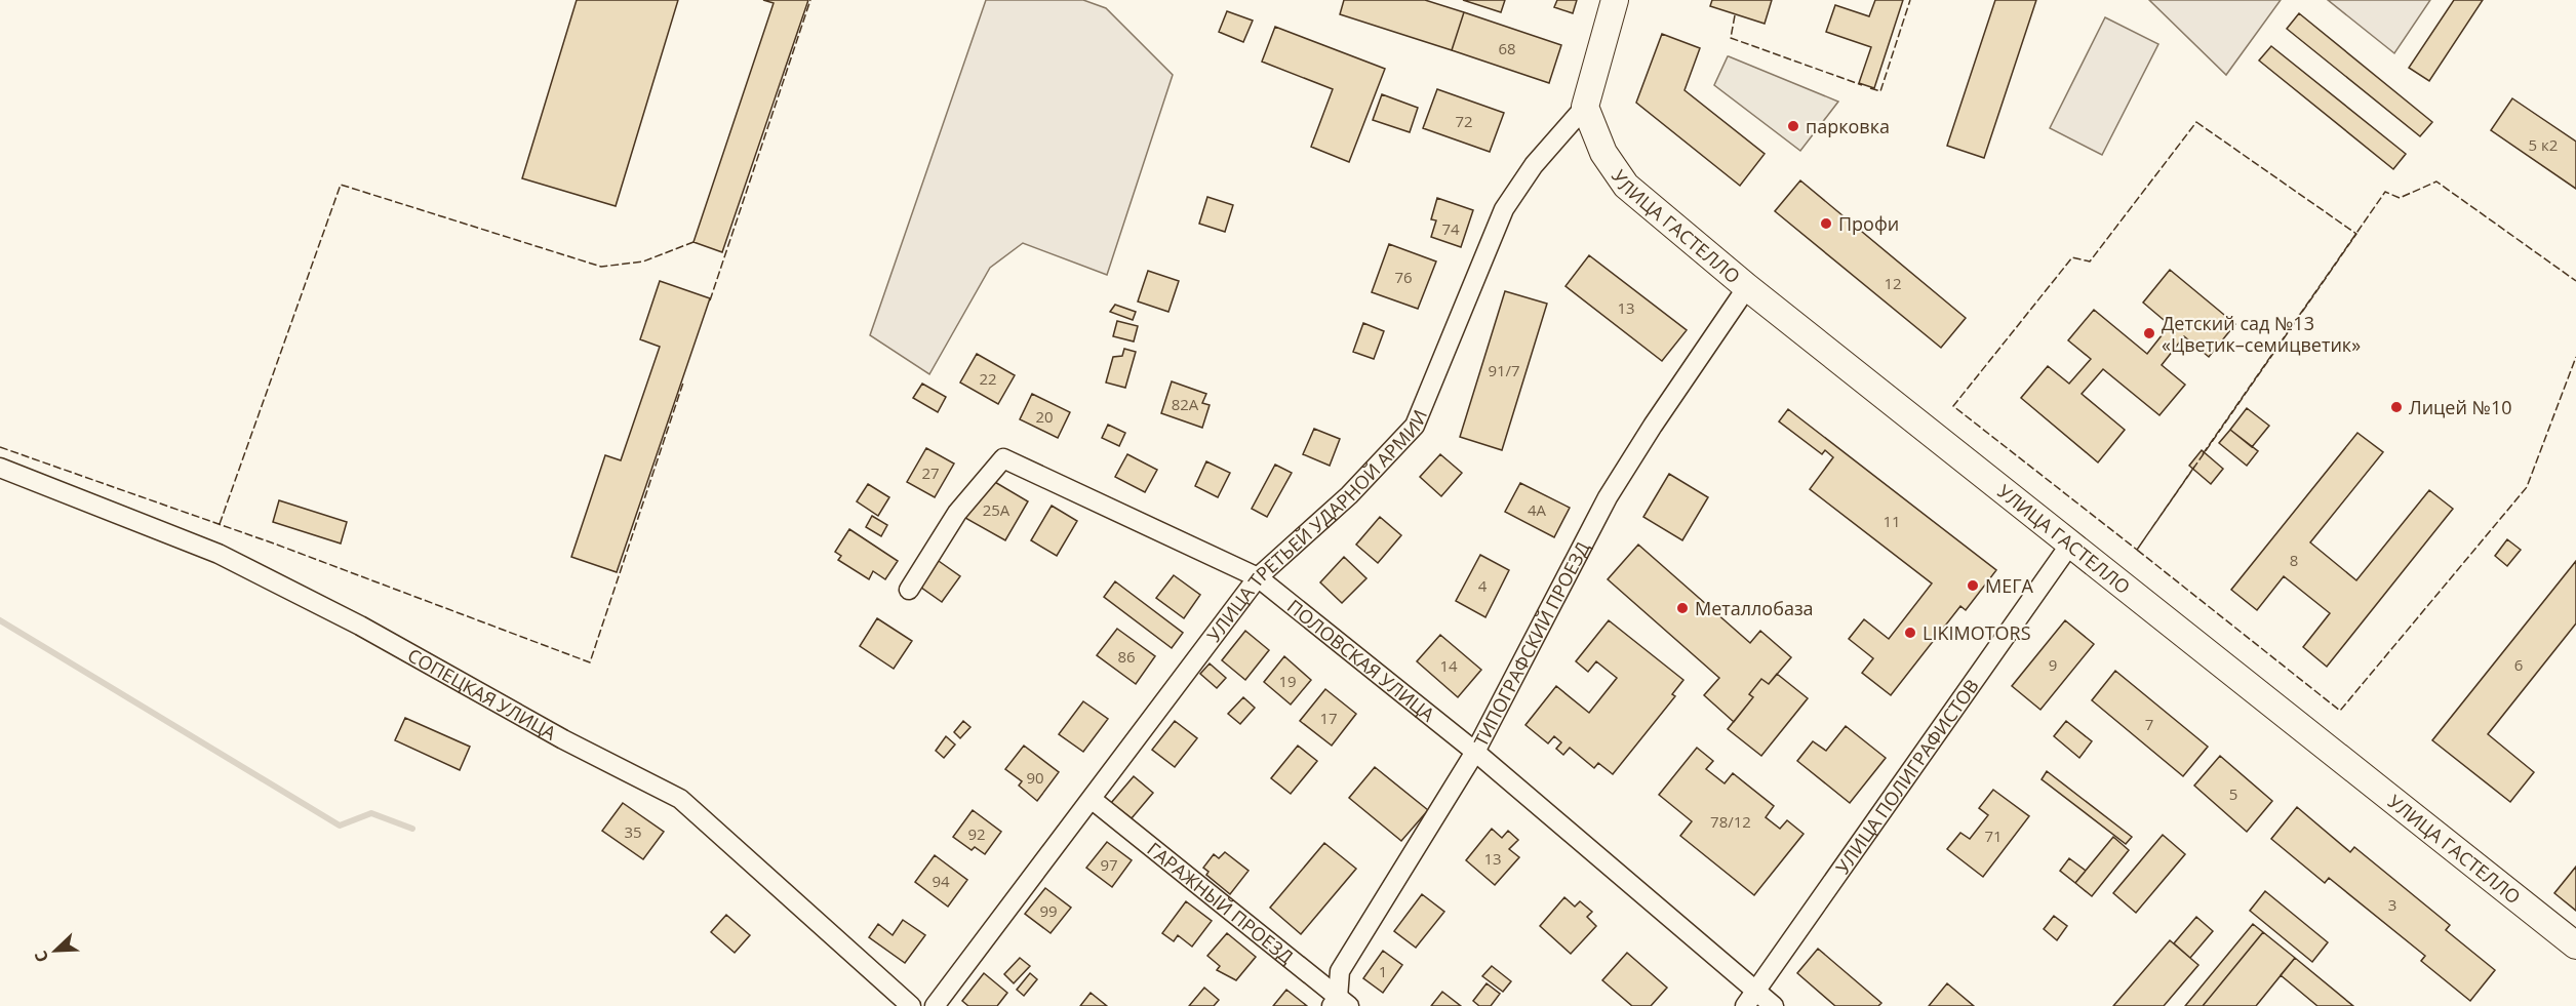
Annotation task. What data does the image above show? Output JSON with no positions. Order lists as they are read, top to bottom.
{
  "streets": {
    "main road": ["УЛИЦА ГАСТЕЛЛО", "УЛИЦА ТРЕТЬЕЙ УДАРНОЙ АРМИИ"],
    "street": [
      "ТИПОГРАФСКИЙ ПРОЕЗД",
      "ПОЛОВСКАЯ УЛИЦА",
      "СОПЕЦКАЯ УЛИЦА",
      "УЛИЦА ПОЛИГРАФИСТОВ",
      "ГАРАЖНЫЙ ПРОЕЗД"
    ]
  },
  "crossings": [
    ["УЛИЦА ГАСТЕЛЛО", "УЛИЦА ТРЕТЬЕЙ УДАРНОЙ АРМИИ"],
    ["УЛИЦА ГАСТЕЛЛО", "ТИПОГРАФСКИЙ ПРОЕЗД"],
    ["УЛИЦА ГАСТЕЛЛО", "УЛИЦА ПОЛИГРАФИСТОВ"],
    ["УЛИЦА ТРЕТЬЕЙ УДАРНОЙ АРМИИ", "ПОЛОВСКАЯ УЛИЦА"],
    ["УЛИЦА ТРЕТЬЕЙ УДАРНОЙ АРМИИ", "ГАРАЖНЫЙ ПРОЕЗД"],
    ["ТИПОГРАФСКИЙ ПРОЕЗД", "ПОЛОВСКАЯ УЛИЦА"],
    ["ТИПОГРАФСКИЙ ПРОЕЗД", "ГАРАЖНЫЙ ПРОЕЗД"],
    ["ПОЛОВСКАЯ УЛИЦА", "УЛИЦА ПОЛИГРАФИСТОВ"]
  ],
  "places": [
    "парковка",
    "Профи",
    "Детский сад №13 «Цветик–семицветик»",
    "Лицей №10",
    "МЕГА",
    "Металлобаза",
    "LIKIMOTORS"
  ],
  "house_numbers": [
    "68",
    "72",
    "5 к2",
    "74",
    "76",
    "12",
    "13",
    "91/7",
    "22",
    "82А",
    "20",
    "27",
    "25А",
    "4А",
    "11",
    "8",
    "4",
    "86",
    "9",
    "6",
    "14",
    "19",
    "17",
    "7",
    "90",
    "5",
    "78/12",
    "35",
    "92",
    "71",
    "13",
    "97",
    "94",
    "3",
    "99",
    "1"
  ],
  "north": "bottom left"
}
